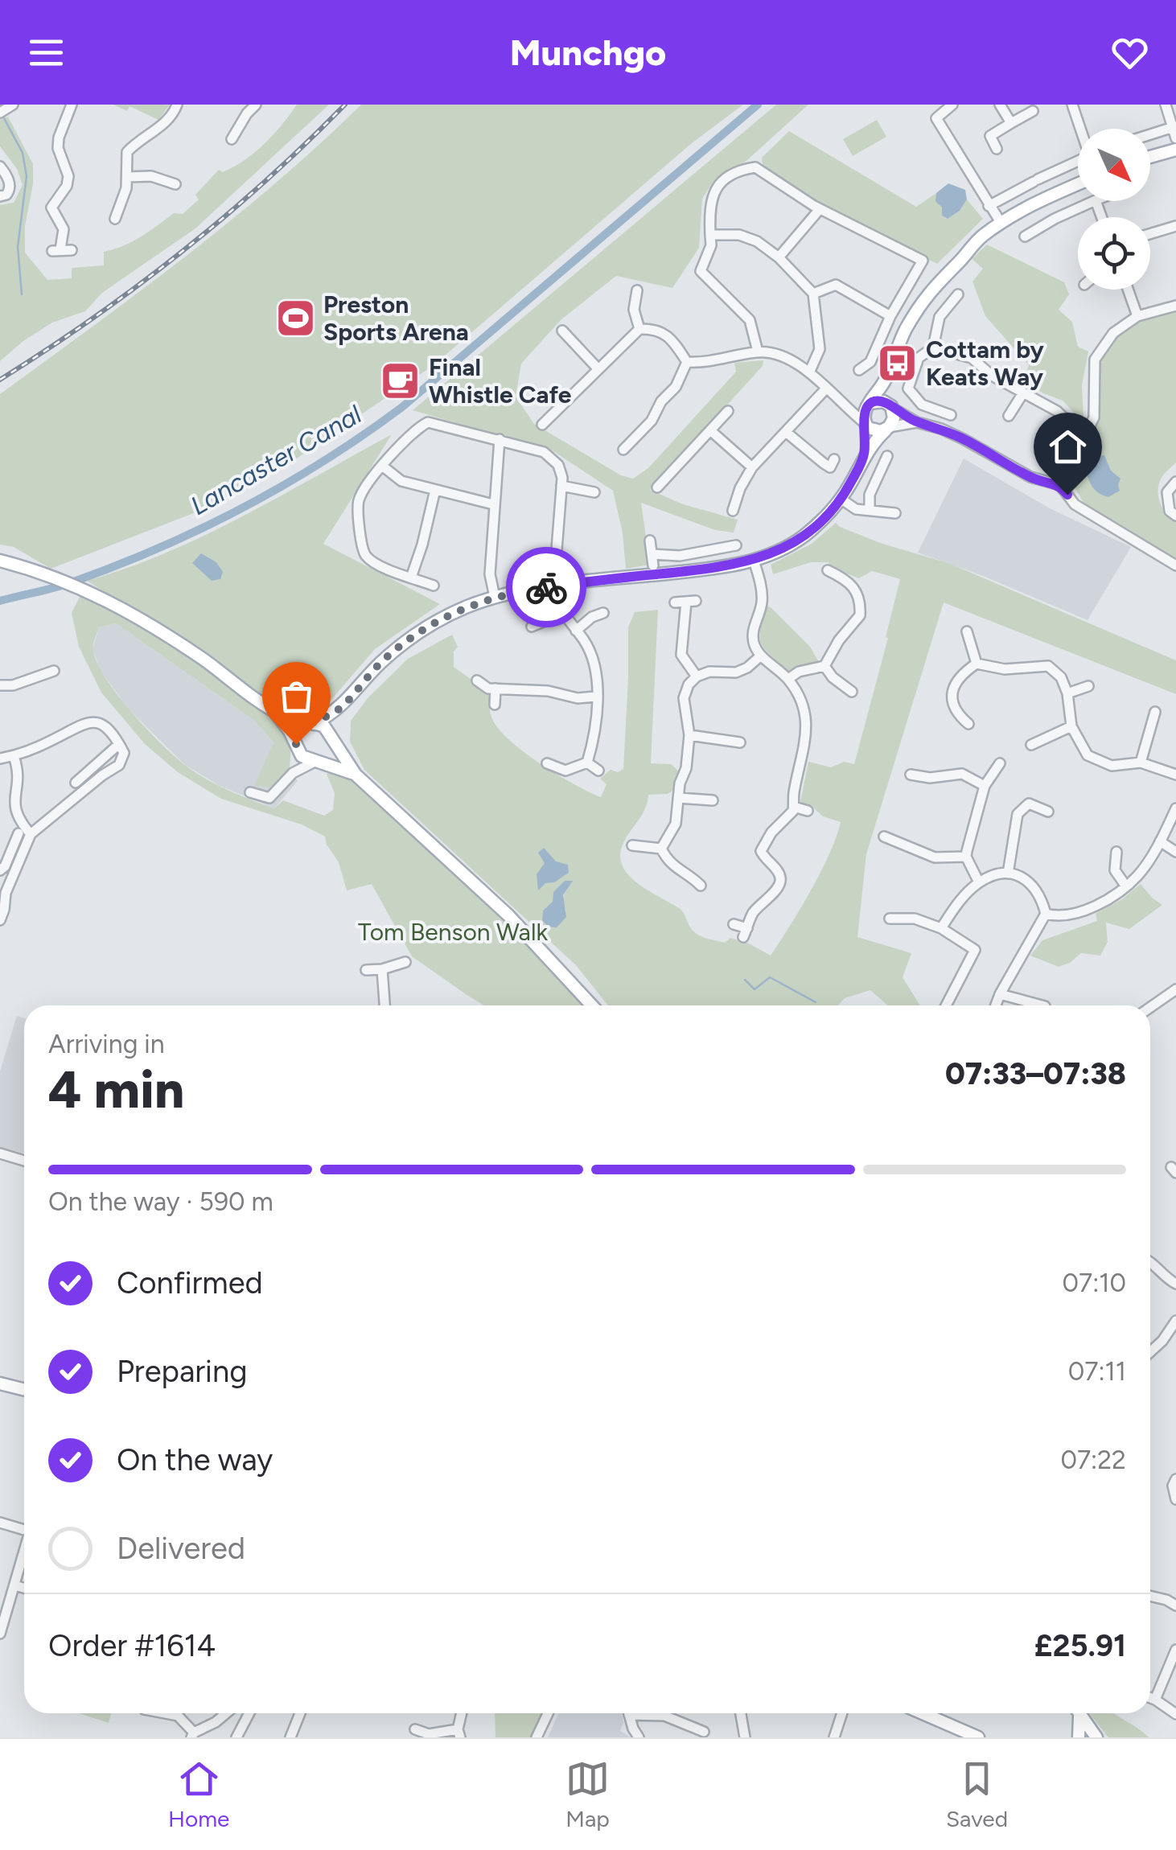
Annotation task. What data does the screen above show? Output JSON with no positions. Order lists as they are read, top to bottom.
{
  "water": ["Lancaster Canal"],
  "parks": ["Tom Benson Walk"],
  "places": {
    "sports": ["Preston Sports Arena"],
    "bus stop": ["Cottam by Keats Way"],
    "cafe": ["Final Whistle Cafe"]
  },
  "north": "bottom right",
  "page": {
    "header": "Munchgo",
    "heading": ["4 min", "Arriving in", "07:33–07:38"],
    "panel": ["Order #1614", "£25.91"],
    "bar": "On the way · 590 m",
    "list": [
      ["Confirmed", "07:10"],
      ["Preparing", "07:11"],
      ["On the way", "07:22"],
      "Delivered"
    ],
    "tabs": ["Home", "Map", "Saved"]
  }
}
